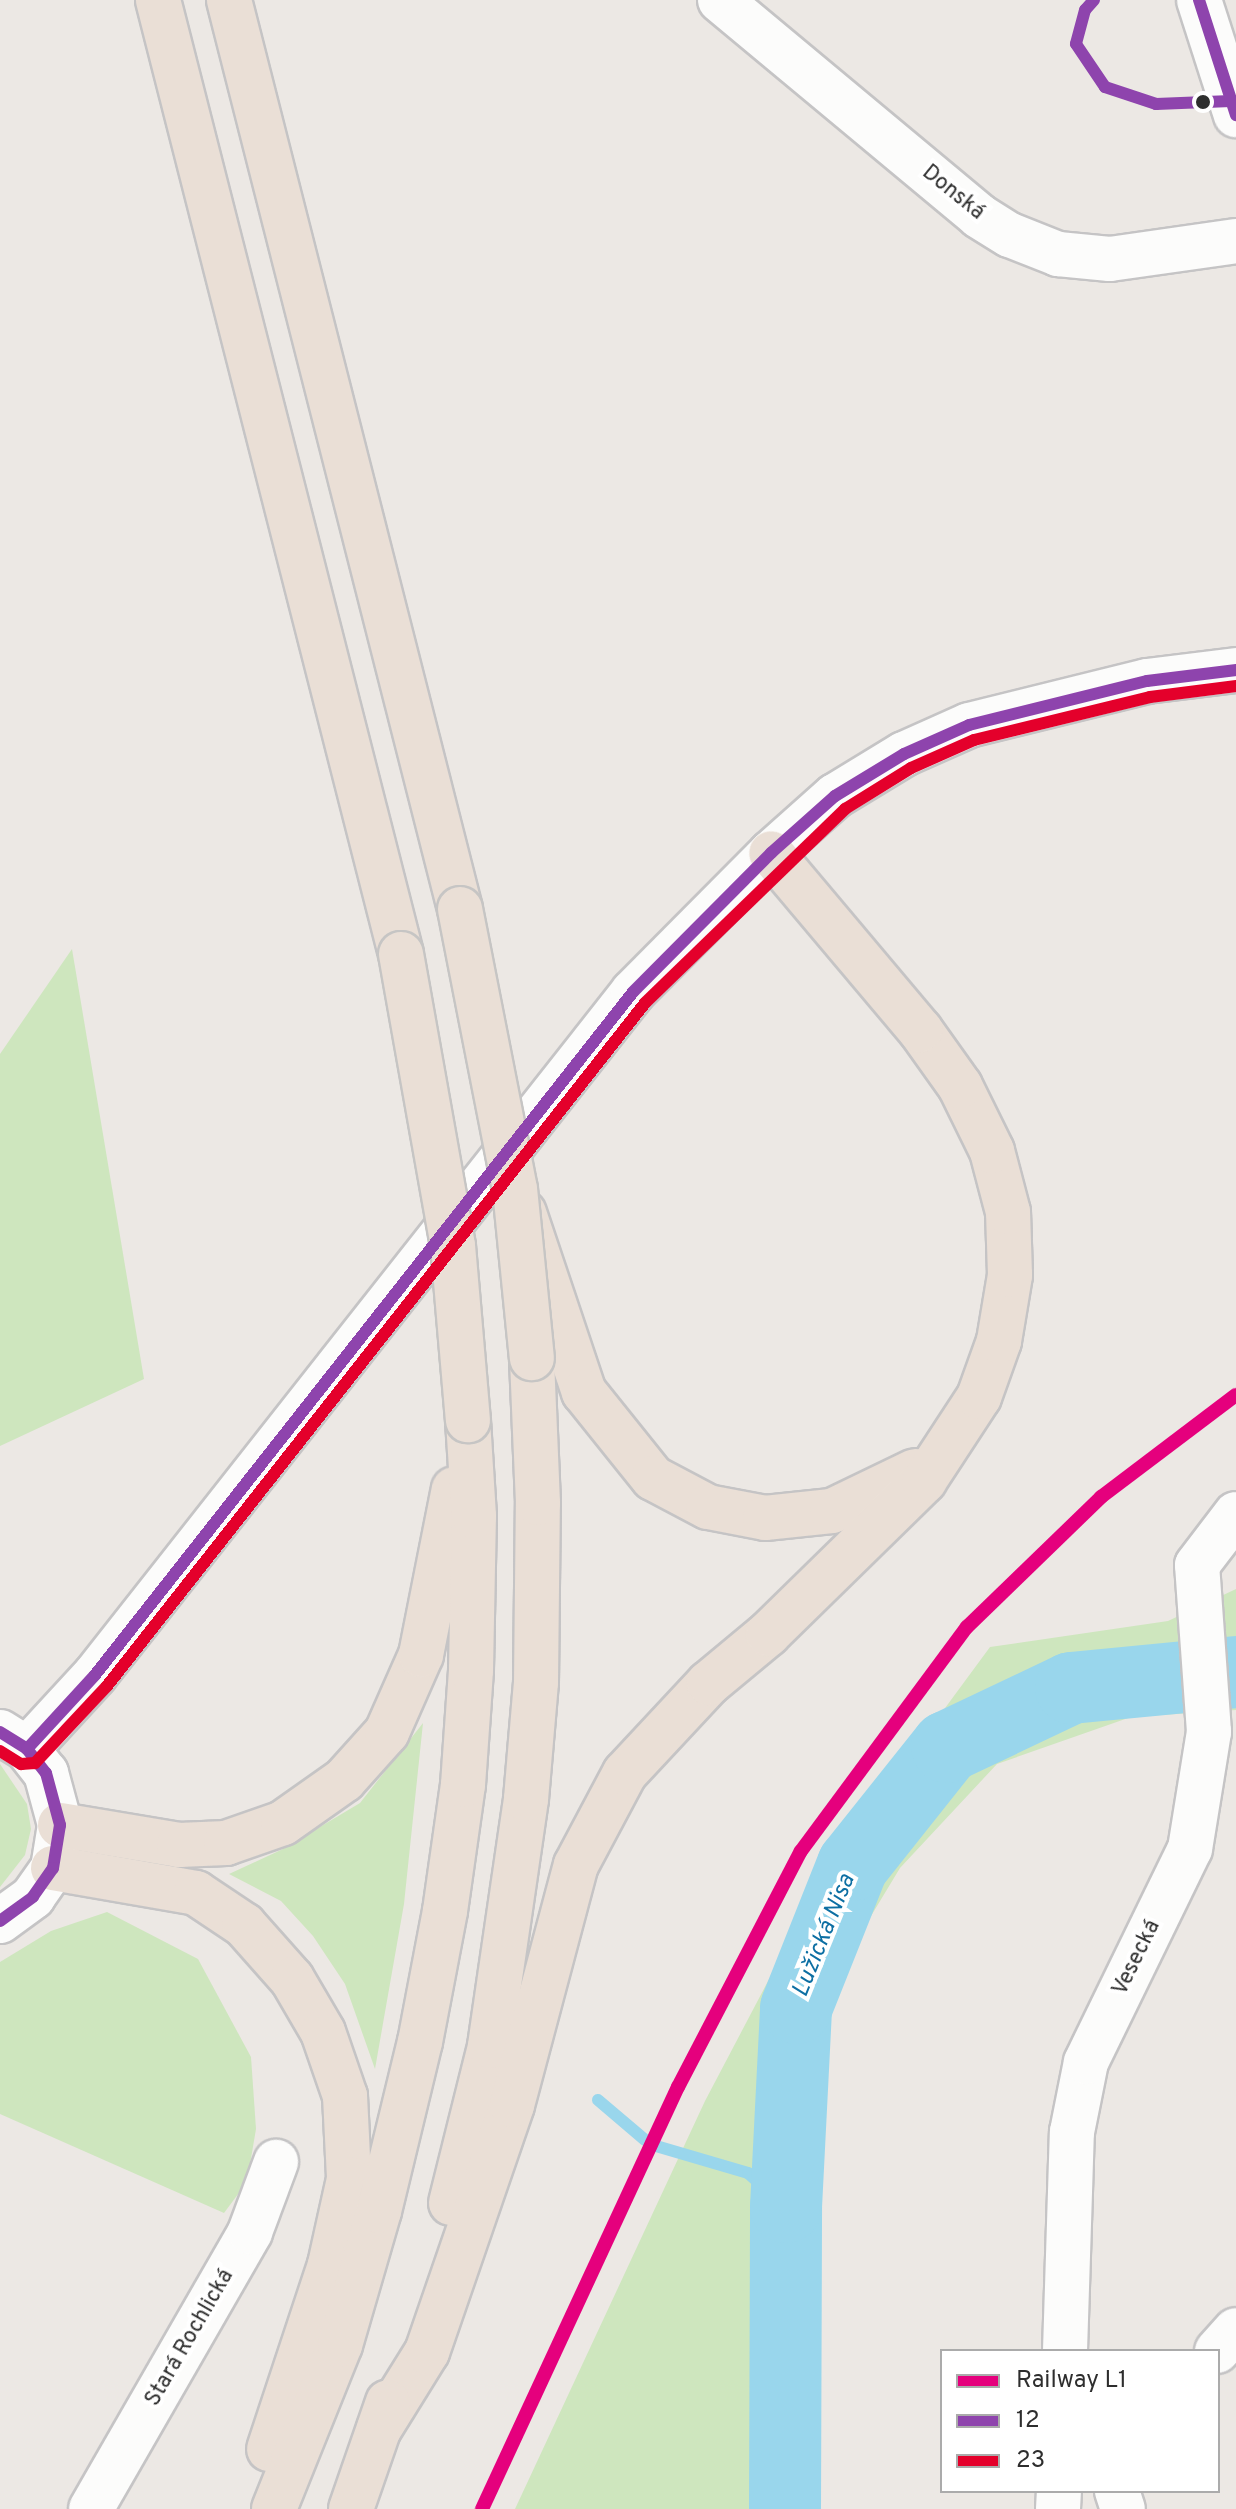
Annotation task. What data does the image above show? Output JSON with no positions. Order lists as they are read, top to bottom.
{
  "streets": {
    "street": ["Donská", "Vesecká", "Stará Rochlická"]
  },
  "water": ["Lužická Nisa"],
  "lines": ["transit line 12", "transit line 23", "rail line L1"],
  "legend": ["Railway L1", "12", "23"]
}
